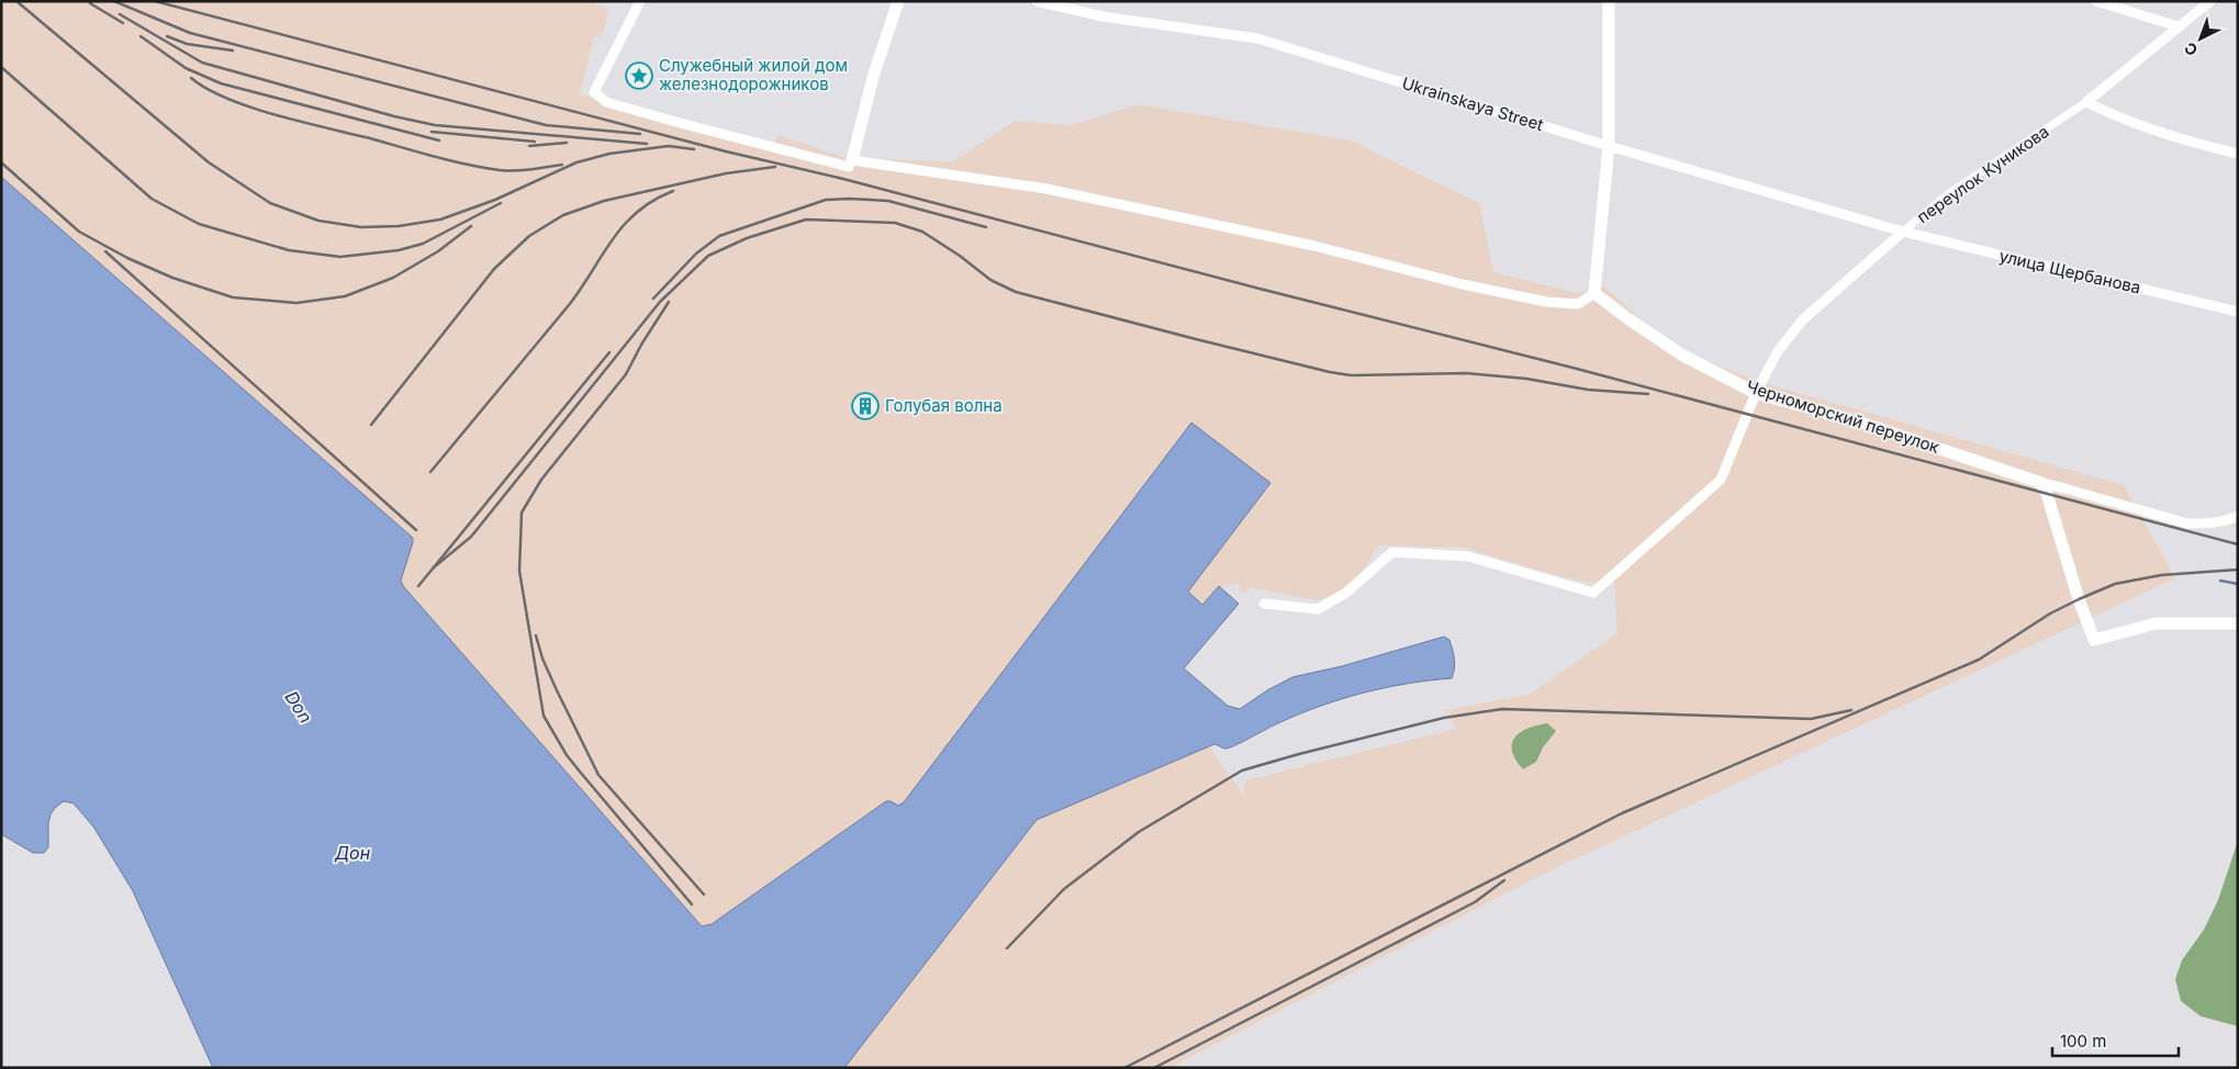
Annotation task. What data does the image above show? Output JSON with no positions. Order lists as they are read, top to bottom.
{
  "streets": {
    "street": [
      "Ukrainskaya Street",
      "переулок Куникова",
      "улица Щербанова",
      "Черноморский переулок"
    ]
  },
  "crossings": [
    ["Ukrainskaya Street", "переулок Куникова"],
    ["Ukrainskaya Street", "улица Щербанова"],
    ["переулок Куникова", "улица Щербанова"],
    ["переулок Куникова", "Черноморский переулок"]
  ],
  "water": ["Don", "Дон"],
  "places": {
    "place": ["Служебный жилой дом железнодорожников"],
    "building": ["Голубая волна"]
  },
  "scale_bar": "100 m",
  "north": "bottom left"
}
